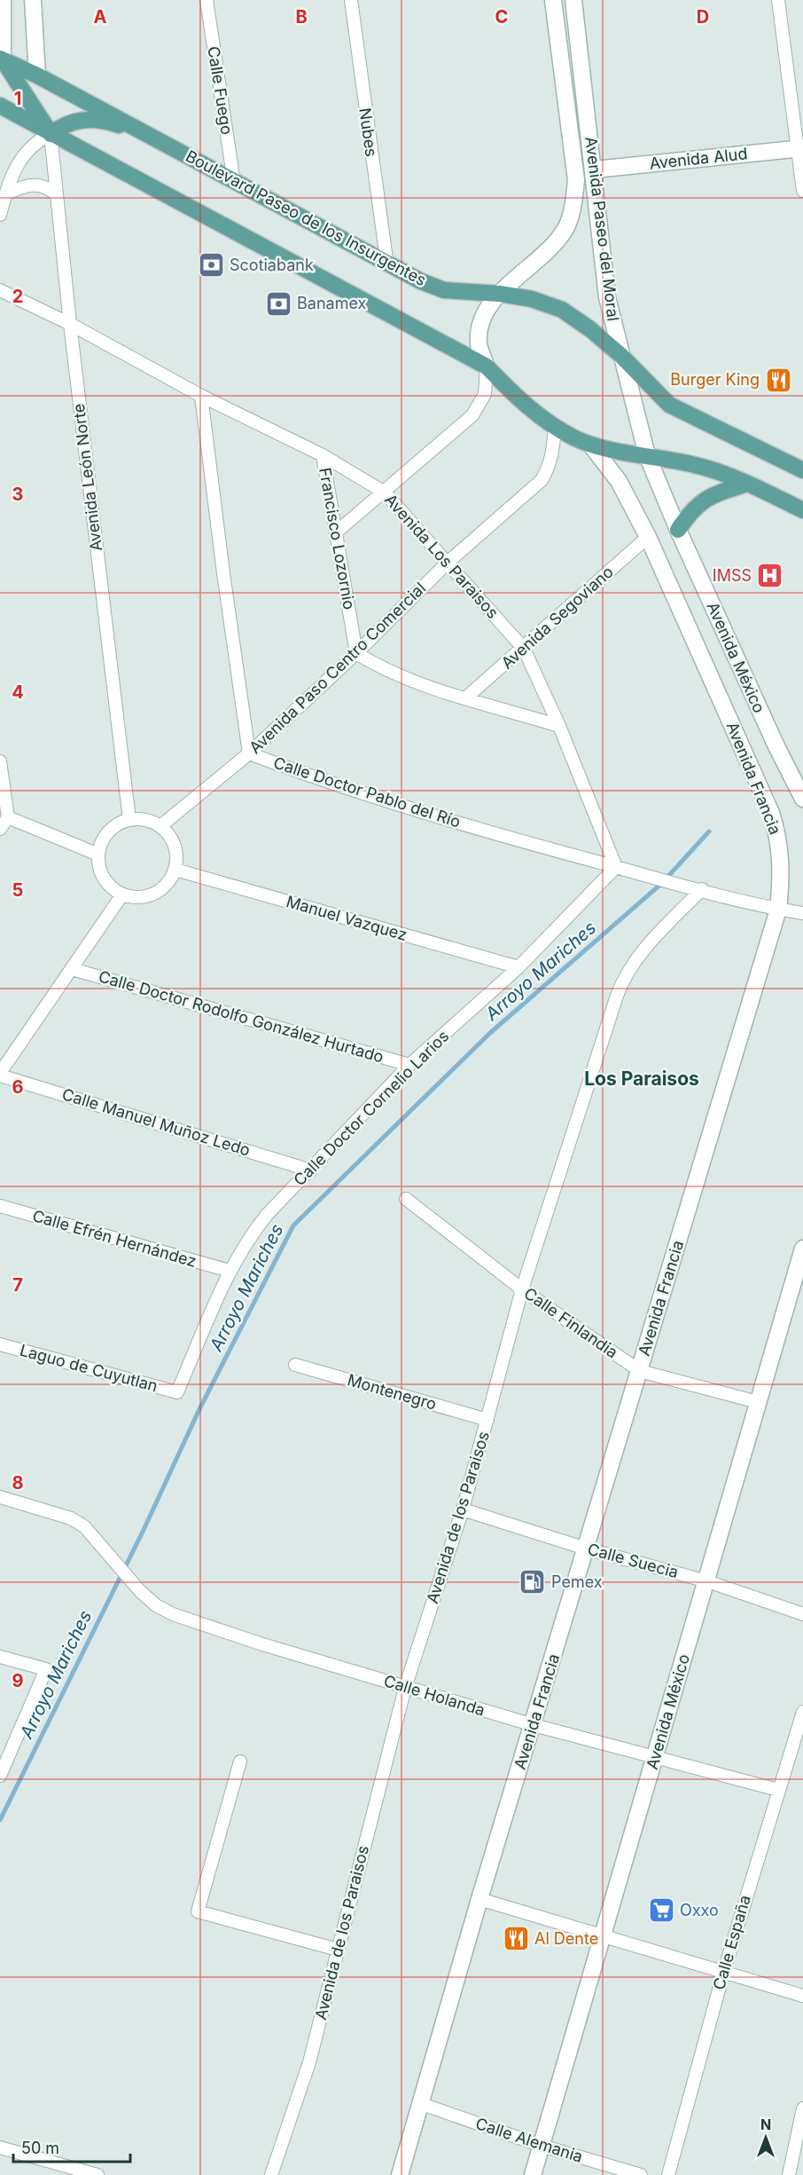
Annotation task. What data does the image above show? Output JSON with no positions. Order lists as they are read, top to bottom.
{
  "streets": {
    "main road": ["Boulevard Paseo de los Insurgentes"],
    "street": [
      "Calle Fuego",
      "Nubes",
      "Avenida Alud",
      "Avenida Paseo del Moral",
      "Avenida León Norte",
      "Francisco Lozornio",
      "Avenida Los Paraisos",
      "Avenida Segoviano",
      "Avenida México",
      "Avenida Paso Centro Comercial",
      "Avenida Francia",
      "Calle Doctor Pablo del Río",
      "Manuel Vazquez",
      "Calle Doctor Rodolfo González Hurtado",
      "Calle Doctor Cornelio Larios",
      "Calle Manuel Muñoz Ledo",
      "Calle Efrén Hernández",
      "Calle Finlandia",
      "Laguo de Cuyutlan",
      "Montenegro",
      "Avenida de los Paraisos",
      "Calle Suecia",
      "Calle Holanda",
      "Calle España",
      "Calle Alemania"
    ]
  },
  "crossings": [
    ["Calle Fuego", "Boulevard Paseo de los Insurgentes"],
    ["Nubes", "Boulevard Paseo de los Insurgentes"],
    ["Avenida Alud", "Avenida Paseo del Moral"],
    ["Boulevard Paseo de los Insurgentes", "Avenida Paseo del Moral"],
    ["Avenida Paseo del Moral", "Avenida México"],
    ["Avenida León Norte", "Avenida Los Paraisos"],
    ["Avenida León Norte", "Avenida Paso Centro Comercial"],
    ["Avenida León Norte", "Manuel Vazquez"],
    ["Francisco Lozornio", "Avenida Los Paraisos"],
    ["Francisco Lozornio", "Avenida Paso Centro Comercial"],
    ["Avenida Los Paraisos", "Avenida Segoviano"],
    ["Avenida Los Paraisos", "Avenida Paso Centro Comercial"],
    ["Avenida Los Paraisos", "Calle Doctor Pablo del Río"],
    ["Avenida Los Paraisos", "Calle Doctor Cornelio Larios"],
    ["Avenida Segoviano", "Avenida Francia"],
    ["Avenida México", "Calle Finlandia"],
    ["Avenida México", "Calle Suecia"],
    ["Avenida México", "Calle Holanda"],
    ["Avenida México", "Calle Alemania"],
    ["Avenida Paso Centro Comercial", "Calle Doctor Pablo del Río"],
    ["Avenida Paso Centro Comercial", "Manuel Vazquez"],
    ["Avenida Francia", "Calle Doctor Pablo del Río"],
    ["Avenida Francia", "Calle Finlandia"],
    ["Avenida Francia", "Calle Suecia"],
    ["Avenida Francia", "Calle Holanda"],
    ["Avenida Francia", "Calle Alemania"],
    ["Calle Doctor Pablo del Río", "Calle Doctor Cornelio Larios"],
    ["Calle Doctor Pablo del Río", "Avenida de los Paraisos"],
    ["Manuel Vazquez", "Calle Doctor Cornelio Larios"],
    ["Calle Doctor Rodolfo González Hurtado", "Calle Doctor Cornelio Larios"],
    ["Calle Doctor Cornelio Larios", "Calle Manuel Muñoz Ledo"],
    ["Calle Doctor Cornelio Larios", "Calle Efrén Hernández"],
    ["Calle Doctor Cornelio Larios", "Laguo de Cuyutlan"],
    ["Calle Efrén Hernández", "Laguo de Cuyutlan"],
    ["Calle Finlandia", "Avenida de los Paraisos"],
    ["Montenegro", "Avenida de los Paraisos"],
    ["Avenida de los Paraisos", "Calle Suecia"],
    ["Avenida de los Paraisos", "Calle Holanda"],
    ["Calle Holanda", "Calle España"]
  ],
  "districts": ["Los Paraisos"],
  "water": ["Arroyo Mariches"],
  "places": {
    "bank": ["Scotiabank", "Banamex"],
    "restaurant": ["Burger King", "Al Dente"],
    "hospital": ["IMSS"],
    "fuel station": ["Pemex"],
    "supermarket": ["Oxxo"]
  },
  "scale_bar": "50 m",
  "north": "top",
  "grid": {
    "columns": [
      "A",
      "B",
      "C",
      "D"
    ],
    "rows": [
      "1",
      "2",
      "3",
      "4",
      "5",
      "6",
      "7",
      "8",
      "9"
    ]
  }
}
